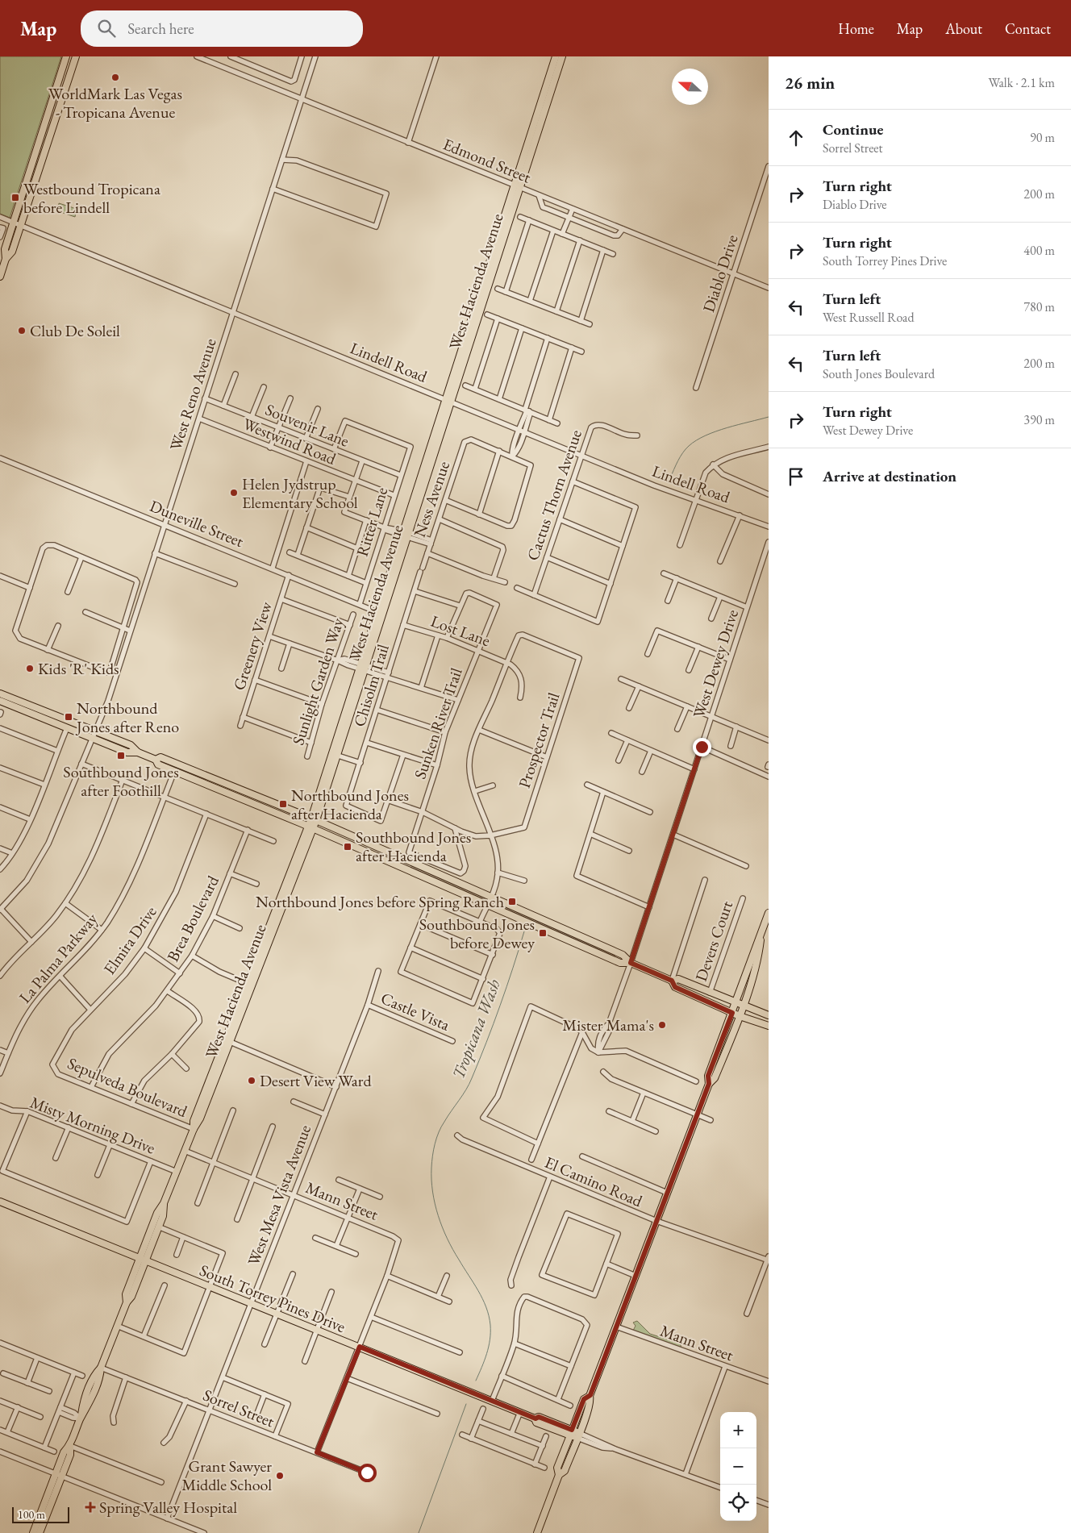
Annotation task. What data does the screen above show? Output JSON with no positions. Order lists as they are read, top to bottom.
{
  "streets": {
    "main road": ["West Hacienda Avenue", "South Torrey Pines Drive"],
    "street": [
      "Edmond Street",
      "Diablo Drive",
      "Lindell Road",
      "West Reno Avenue",
      "Souvenir Lane",
      "Westwind Road",
      "Cactus Thorn Avenue",
      "Ness Avenue",
      "Ritter Lane",
      "Duneville Street",
      "Lost Lane",
      "Greenery View",
      "West Dewey Drive",
      "Sunlight Garden Way",
      "Chisolm Trail",
      "Sunken River Trail",
      "Prospector Trail",
      "Brea Boulevard",
      "Elmira Drive",
      "Devers Court",
      "La Palma Parkway",
      "Castle Vista",
      "Sepulveda Boulevard",
      "Misty Morning Drive",
      "El Camino Road",
      "West Mesa Vista Avenue",
      "Mann Street",
      "Sorrel Street"
    ]
  },
  "crossings": [
    ["Edmond Street", "Diablo Drive"],
    ["Edmond Street", "West Hacienda Avenue"],
    ["Edmond Street", "West Reno Avenue"],
    ["West Hacienda Avenue", "Lindell Road"],
    ["West Hacienda Avenue", "Duneville Street"],
    ["West Hacienda Avenue", "Sepulveda Boulevard"],
    ["West Hacienda Avenue", "Misty Morning Drive"],
    ["West Hacienda Avenue", "Mann Street"],
    ["West Hacienda Avenue", "South Torrey Pines Drive"],
    ["West Hacienda Avenue", "Sorrel Street"],
    ["Lindell Road", "West Reno Avenue"],
    ["Lindell Road", "Cactus Thorn Avenue"],
    ["West Reno Avenue", "Souvenir Lane"],
    ["West Reno Avenue", "Westwind Road"],
    ["West Reno Avenue", "Duneville Street"],
    ["Souvenir Lane", "Ritter Lane"],
    ["Westwind Road", "Ritter Lane"],
    ["Ness Avenue", "Chisolm Trail"],
    ["Ritter Lane", "Duneville Street"],
    ["Duneville Street", "Greenery View"],
    ["Lost Lane", "Chisolm Trail"],
    ["Lost Lane", "Sunken River Trail"],
    ["Lost Lane", "Prospector Trail"],
    ["Brea Boulevard", "Sepulveda Boulevard"],
    ["Elmira Drive", "Sepulveda Boulevard"],
    ["Castle Vista", "West Mesa Vista Avenue"],
    ["West Mesa Vista Avenue", "Mann Street"],
    ["West Mesa Vista Avenue", "South Torrey Pines Drive"],
    ["West Mesa Vista Avenue", "Sorrel Street"]
  ],
  "water": ["Tropicana Wash"],
  "places": {
    "other": [
      "WorldMark Las Vegas - Tropicana Avenue",
      "Club De Soleil",
      "Helen Jydstrup Elementary School",
      "Kids 'R' Kids",
      "Mister Mama's",
      "Desert View Ward",
      "Grant Sawyer Middle School"
    ],
    "transit": [
      "Westbound Tropicana before Lindell",
      "Northbound Jones after Reno",
      "Southbound Jones after Foothill",
      "Northbound Jones after Hacienda",
      "Southbound Jones after Hacienda",
      "Northbound Jones before Spring Ranch",
      "Southbound Jones before Dewey"
    ],
    "health": ["Spring Valley Hospital"]
  },
  "scale_bar": "100 m",
  "north": "left",
  "page": {
    "header": "Map",
    "search": "Search here",
    "nav": [
      "Home",
      "Map",
      "About",
      "Contact"
    ],
    "heading": ["26 min", "Walk · 2.1 km"],
    "list": [
      ["Continue", "Sorrel Street", "90 m"],
      ["Turn right", "Diablo Drive", "200 m"],
      ["Turn right", "South Torrey Pines Drive", "400 m"],
      ["Turn left", "West Russell Road", "780 m"],
      ["Turn left", "South Jones Boulevard", "200 m"],
      ["Turn right", "West Dewey Drive", "390 m"],
      "Arrive at destination"
    ],
    "map_buttons": ["+", "−"],
    "scale": "100 m"
  }
}
